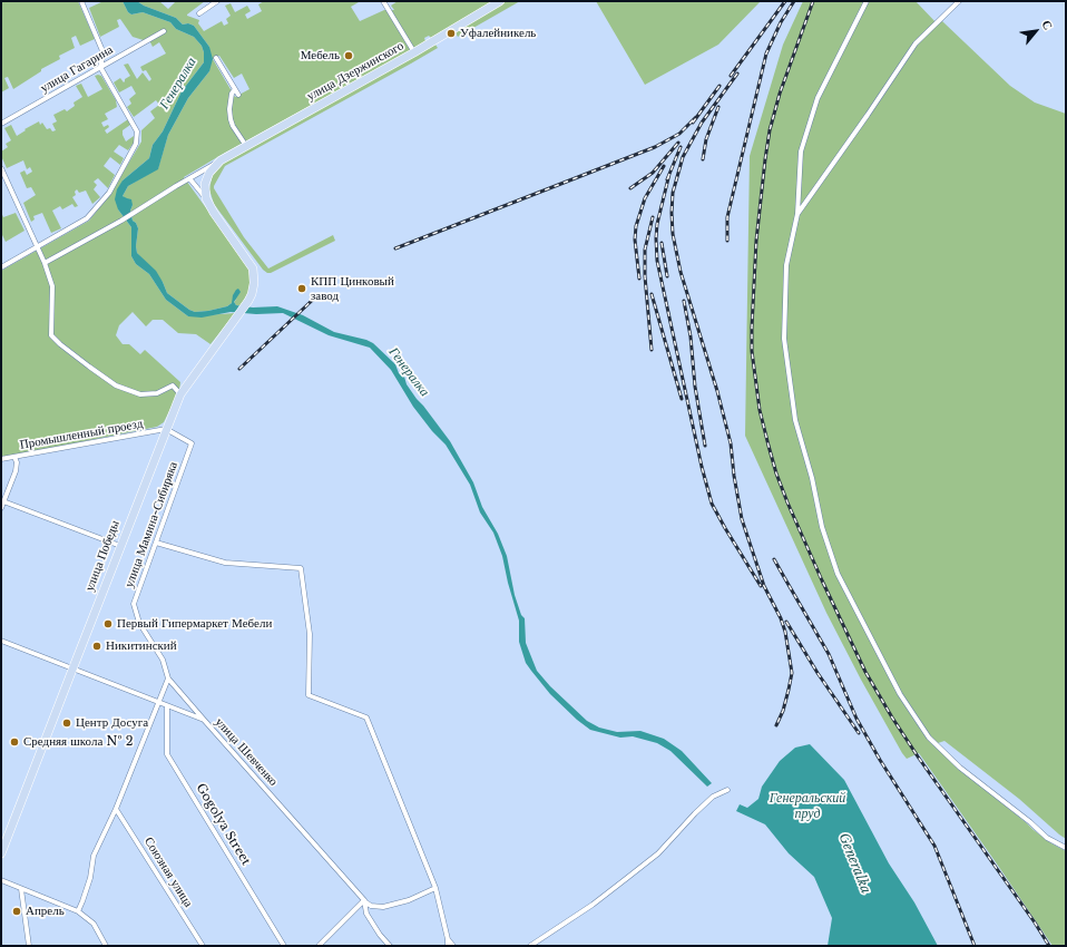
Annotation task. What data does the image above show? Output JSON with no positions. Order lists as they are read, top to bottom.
{
  "streets": {
    "main road": ["улица Дзержинского", "улица Победы"],
    "street": [
      "улица Гагарина",
      "Промышленный проезд",
      "улица Мамина-Сибиряка",
      "улица Шевченко",
      "Gogolya Street",
      "Союзная улица"
    ]
  },
  "crossings": [
    ["Промышленный проезд", "улица Мамина-Сибиряка"],
    ["Промышленный проезд", "улица Победы"],
    ["улица Мамина-Сибиряка", "улица Победы"],
    ["улица Победы", "улица Шевченко"],
    ["улица Шевченко", "Gogolya Street"]
  ],
  "water": ["Генералка", "Генеральский пруд", "Generalka"],
  "places": [
    "Уфалейникель",
    "Мебель",
    "КПП Цинковый завод",
    "Первый Гипермаркет Мебели",
    "Никитинский",
    "Центр Досуга",
    "Средняя школа № 2",
    "Апрель"
  ],
  "north": "top right"
}
